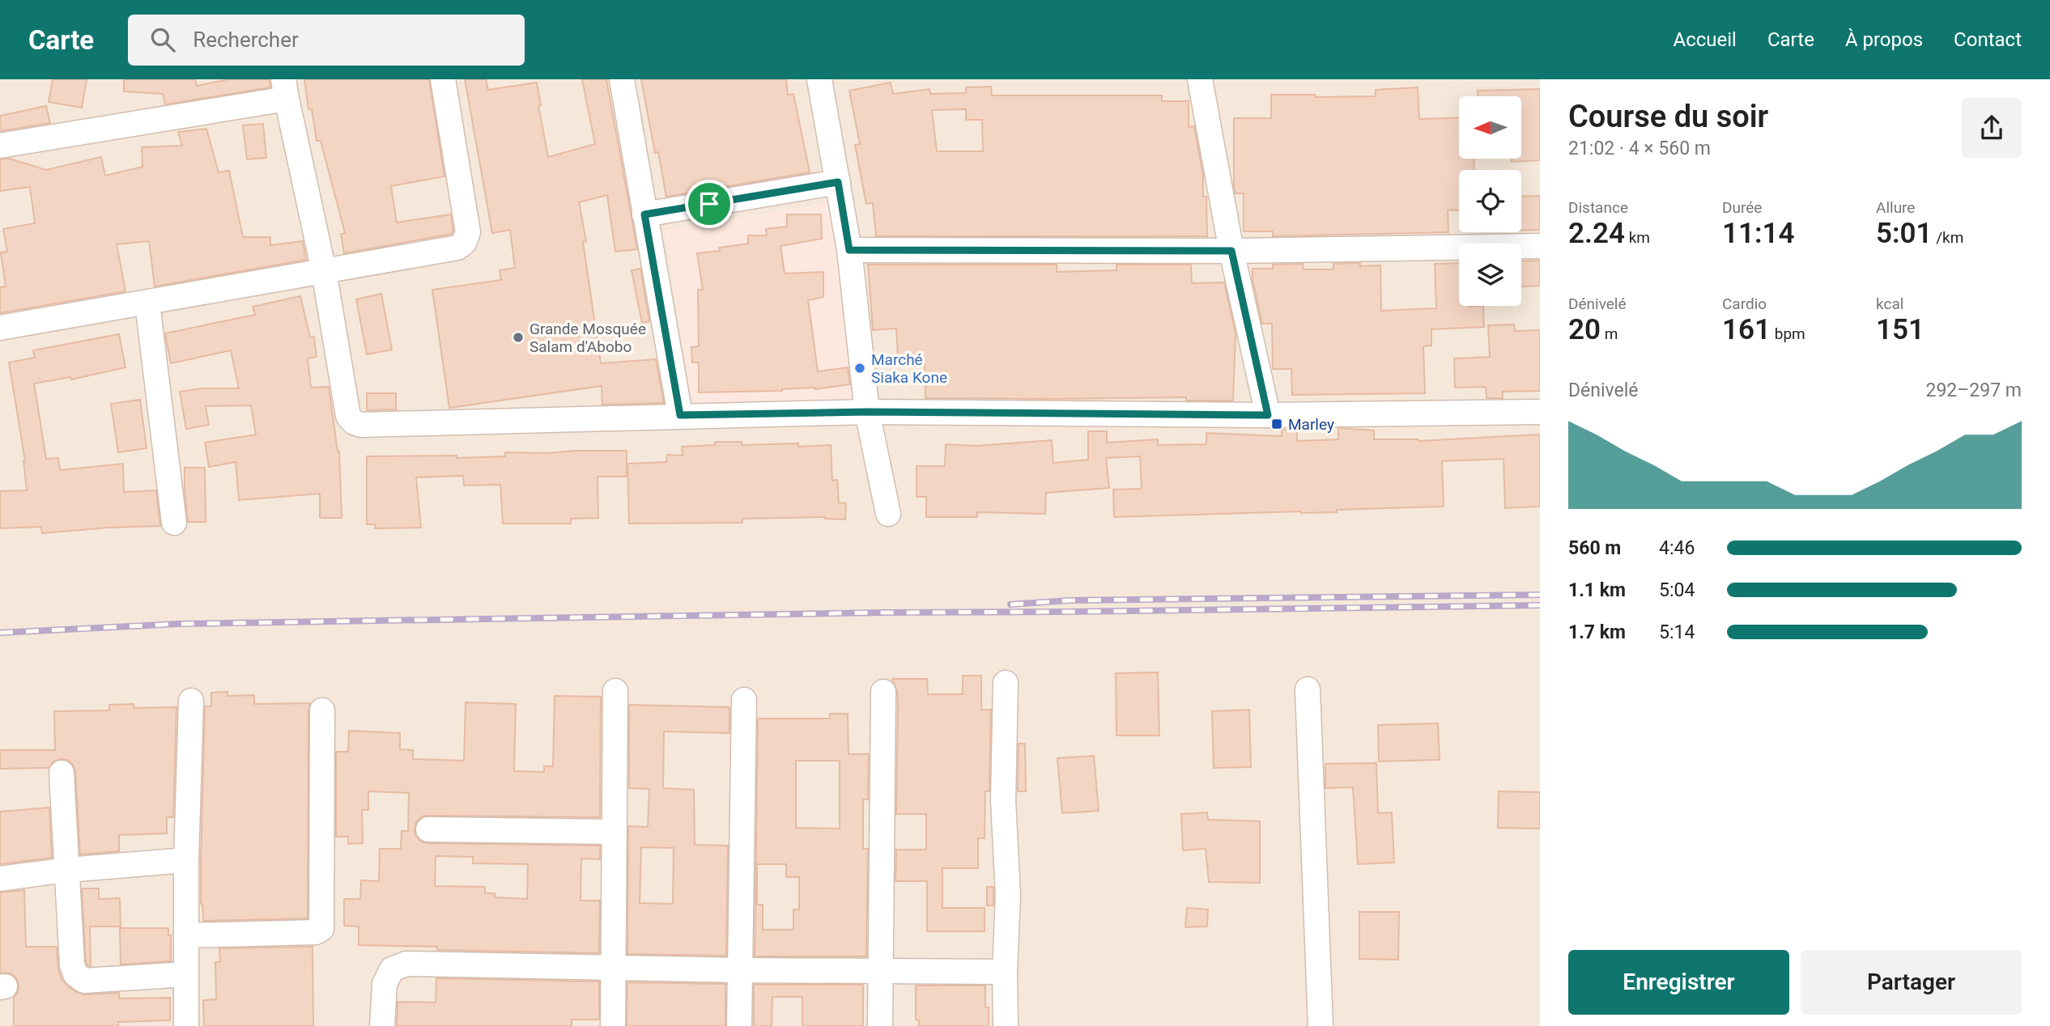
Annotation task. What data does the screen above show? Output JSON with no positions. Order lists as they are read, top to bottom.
{
  "places": {
    "other": ["Grande Mosquée Salam d'Abobo", "Marché Siaka Kone"],
    "transit": ["Marley"]
  },
  "north": "left",
  "page": {
    "header": "Carte",
    "search": "Rechercher",
    "nav": [
      "Accueil",
      "Carte",
      "À propos",
      "Contact"
    ],
    "heading": ["Course du soir", "21:02 · 4 × 560 m"],
    "stats": [
      ["Distance", "2.24 km"],
      ["Durée", "11:14"],
      ["Allure", "5:01 /km"],
      ["Dénivelé", "20 m"],
      ["Cardio", "161 bpm"],
      ["kcal", "151"]
    ],
    "chart": ["Dénivelé", "292–297 m"],
    "list": [
      {
        "name": "560 m",
        "note": "4:46"
      },
      {
        "name": "1.1 km",
        "note": "5:04"
      },
      {
        "name": "1.7 km",
        "note": "5:14"
      }
    ],
    "buttons": ["Enregistrer", "Partager"]
  }
}
